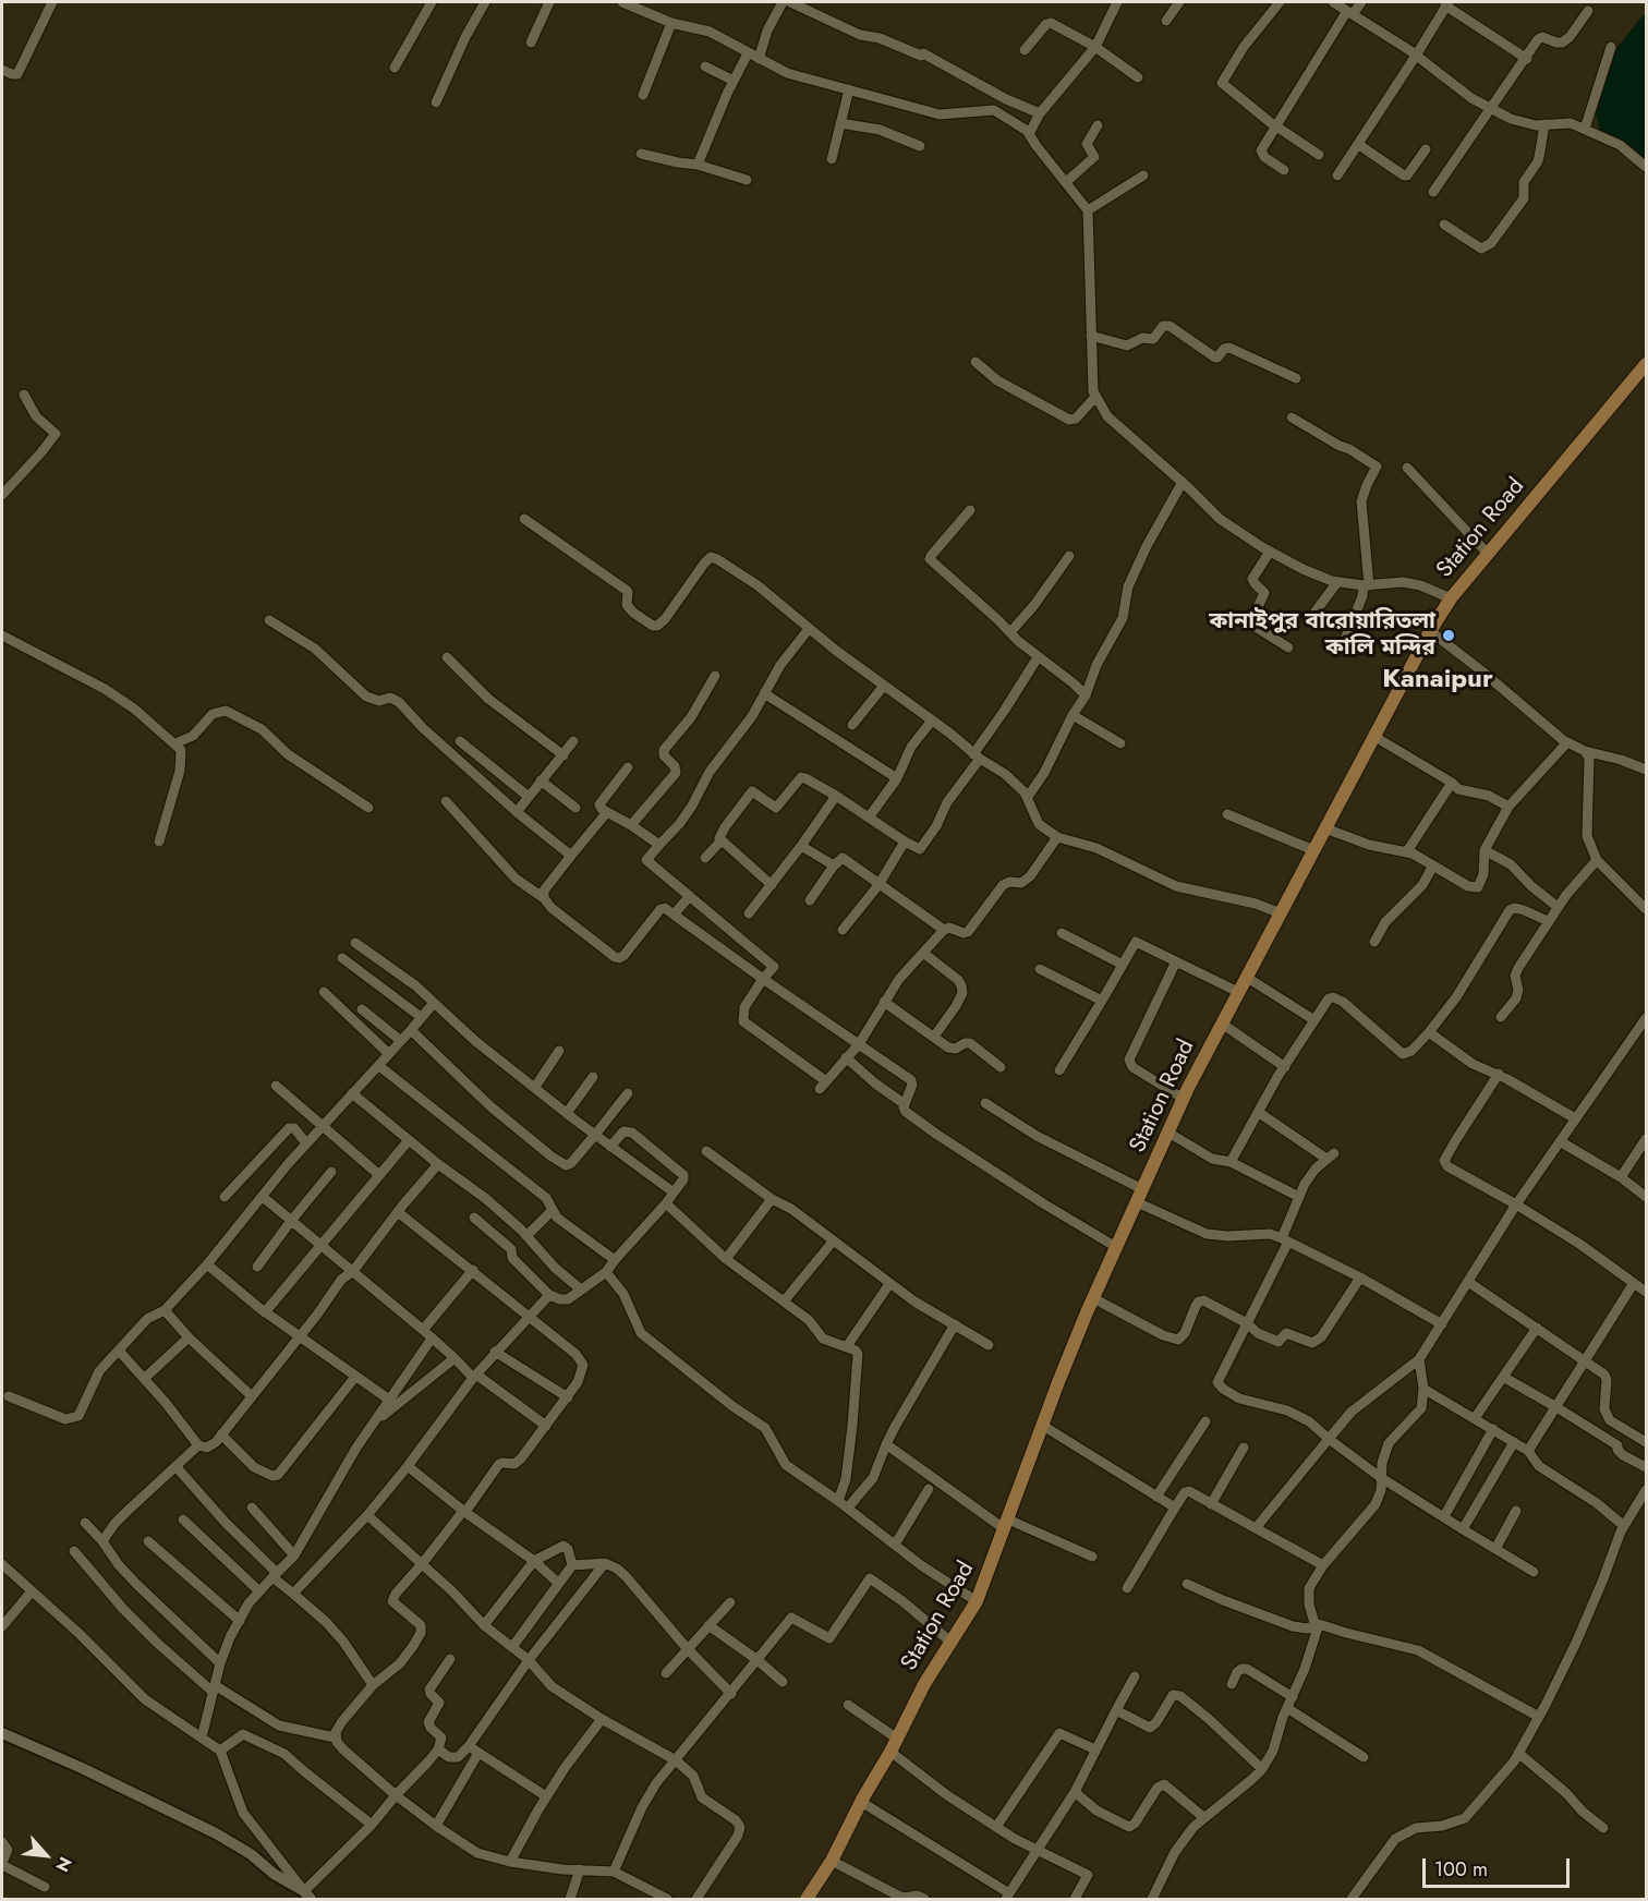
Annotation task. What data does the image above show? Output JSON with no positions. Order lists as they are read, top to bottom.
{
  "streets": {
    "main road": ["Station Road"]
  },
  "districts": ["Kanaipur"],
  "places": ["কানাইপুর বারোয়ারিতলা কালি মন্দির"],
  "scale_bar": "100 m",
  "north": "bottom right"
}
